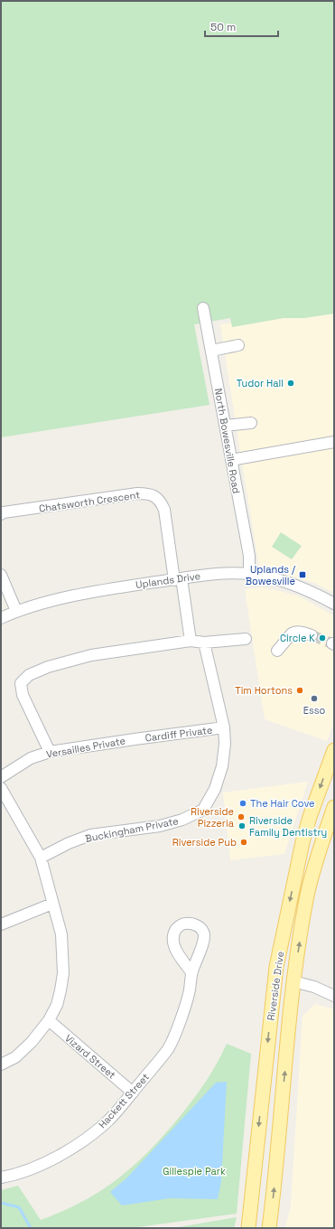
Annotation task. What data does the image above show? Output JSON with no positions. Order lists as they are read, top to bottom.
{
  "streets": {
    "main road": ["Riverside Drive"],
    "street": [
      "North Bowesville Road",
      "Chatsworth Crescent",
      "Uplands Drive",
      "Cardiff Private",
      "Versailles Private",
      "Buckingham Private",
      "Vizard Street",
      "Hackett Street"
    ]
  },
  "crossings": [
    ["North Bowesville Road", "Uplands Drive"],
    ["Chatsworth Crescent", "Uplands Drive"],
    ["Cardiff Private", "Versailles Private"],
    ["Cardiff Private", "Buckingham Private"],
    ["Vizard Street", "Hackett Street"]
  ],
  "parks": ["Gillespie Park"],
  "places": {
    "other": [
      "Tudor Hall",
      "Circle K",
      "Tim Hortons",
      "Esso",
      "The Hair Cove",
      "Riverside Pizzeria",
      "Riverside Family Dentistry",
      "Riverside Pub"
    ],
    "transit": ["Uplands / Bowesville"]
  },
  "scale_bar": "50 m"
}
